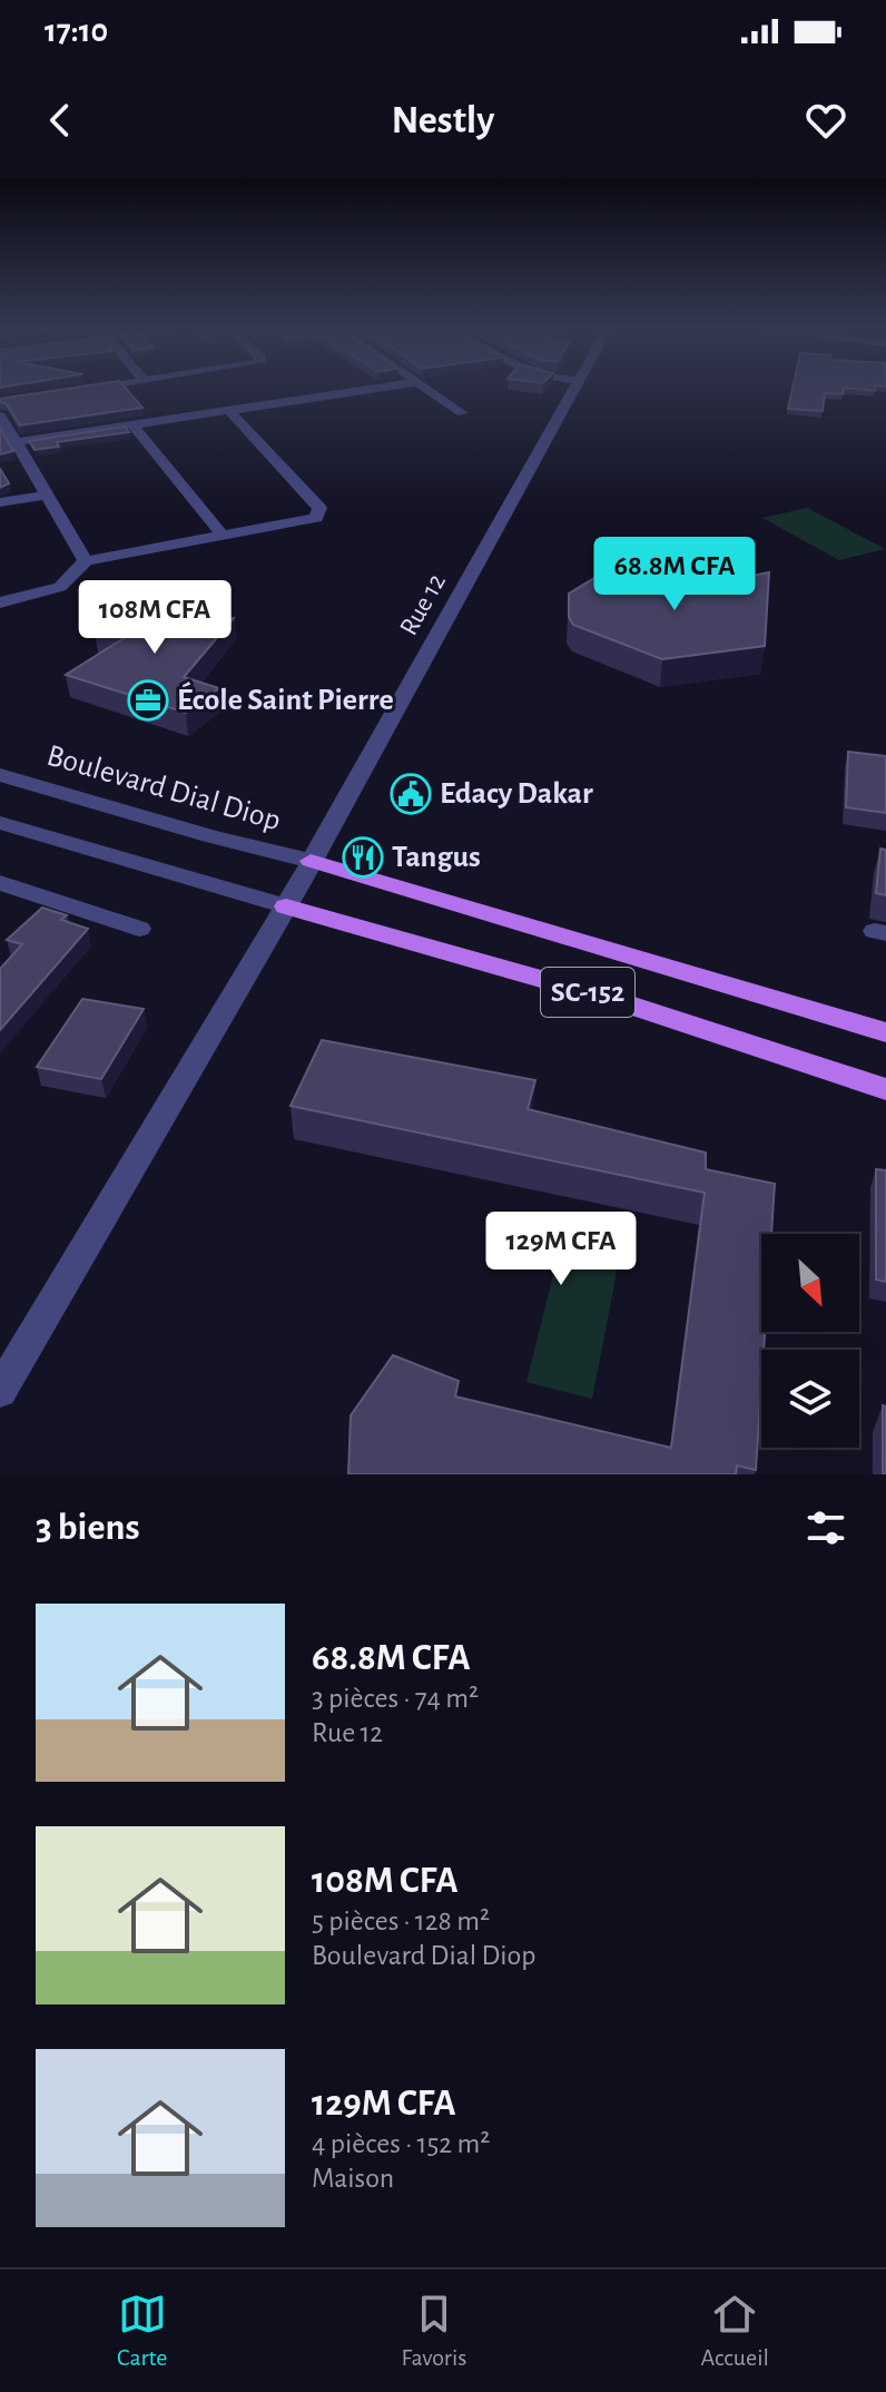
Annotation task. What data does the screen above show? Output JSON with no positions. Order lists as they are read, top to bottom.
{
  "streets": {
    "main road": ["SC-152"],
    "street": ["Rue 12", "Boulevard Dial Diop"]
  },
  "crossings": [
    ["Rue 12", "Boulevard Dial Diop"],
    ["Rue 12", "SC-152"]
  ],
  "places": {
    "office": ["École Saint Pierre"],
    "public building": ["Edacy Dakar"],
    "restaurant": ["Tangus"]
  },
  "north": "bottom right",
  "page": {
    "status": "17:10",
    "header": "Nestly",
    "price": ["68.8M CFA", "108M CFA", "129M CFA"],
    "heading": "3 biens",
    "list": [
      {
        "name": "68.8M CFA",
        "note": "3 pièces · 74 m² · Rue 12"
      },
      {
        "name": "108M CFA",
        "note": "5 pièces · 128 m² · Boulevard Dial Diop"
      },
      {
        "name": "129M CFA",
        "note": "4 pièces · 152 m² · Maison"
      }
    ],
    "tabs": ["Carte", "Favoris", "Accueil"]
  }
}
